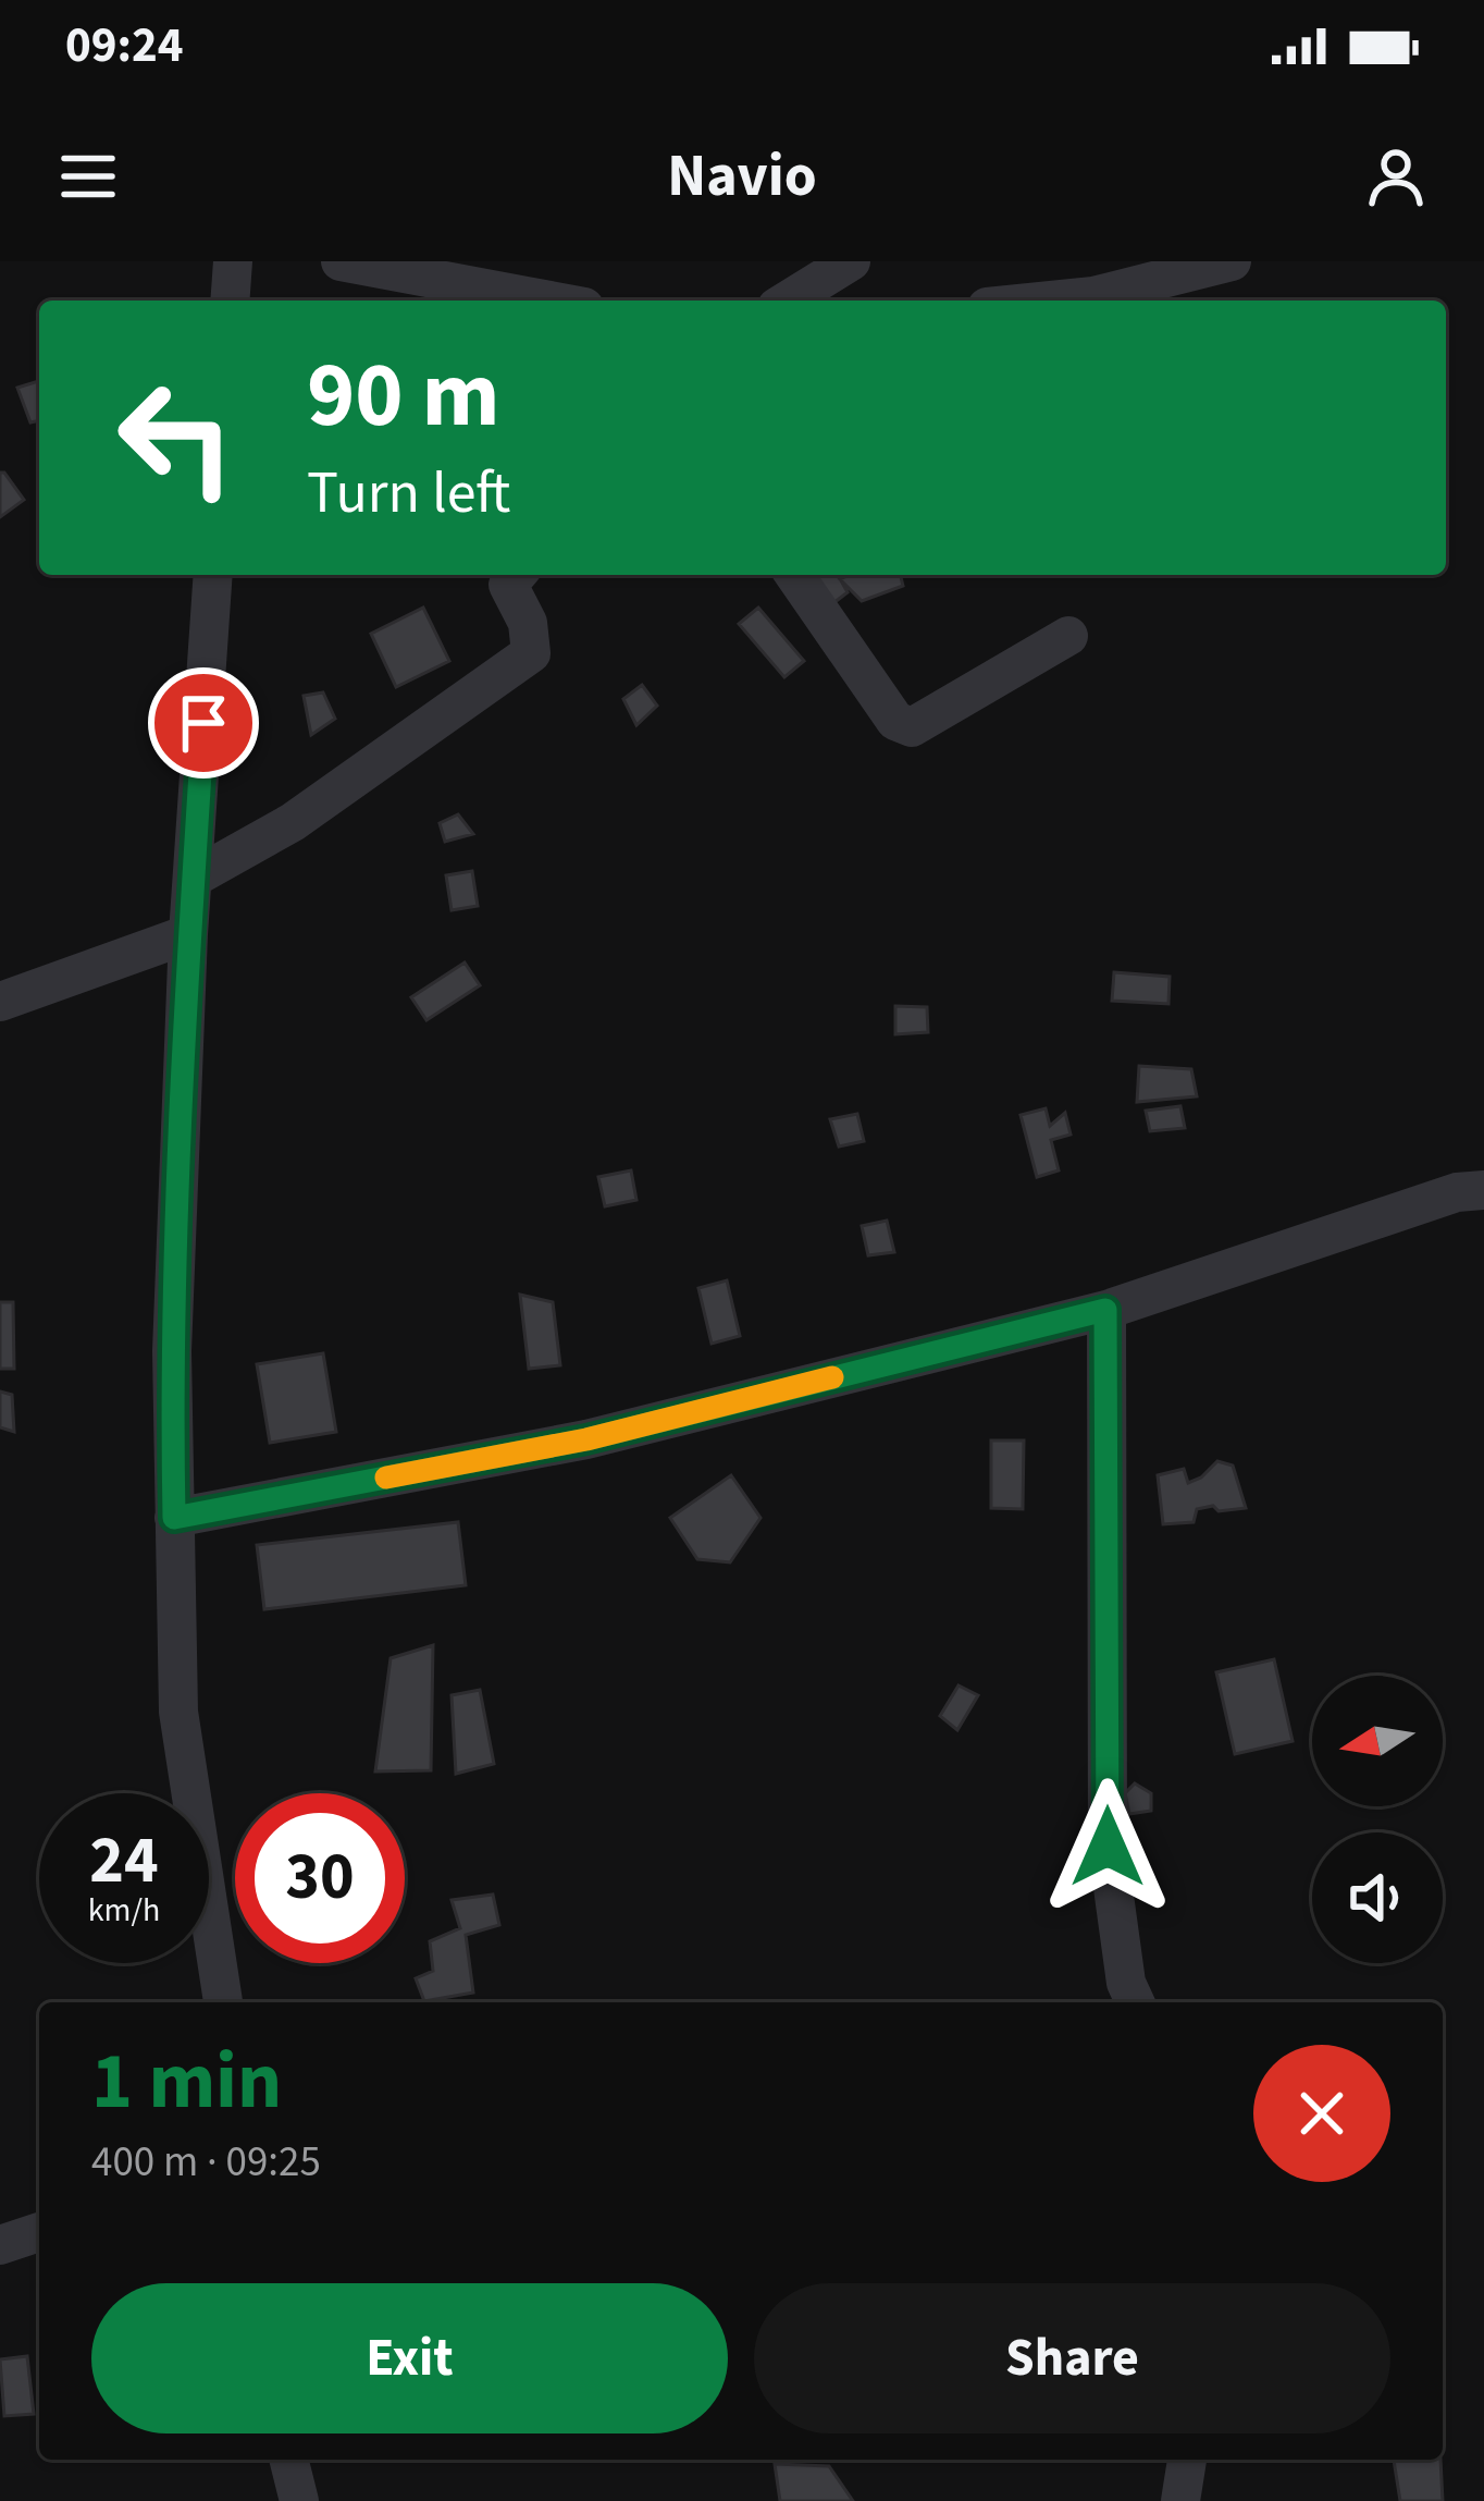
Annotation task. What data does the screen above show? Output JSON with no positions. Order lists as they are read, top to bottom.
{
  "north": "left",
  "page": {
    "status": "09:24",
    "header": "Navio",
    "turn": ["90 m", "Turn left"],
    "speed": "24 km/h",
    "limit": "30",
    "heading": ["1 min", "400 m · 09:25"],
    "buttons": ["Exit", "Share"]
  }
}
